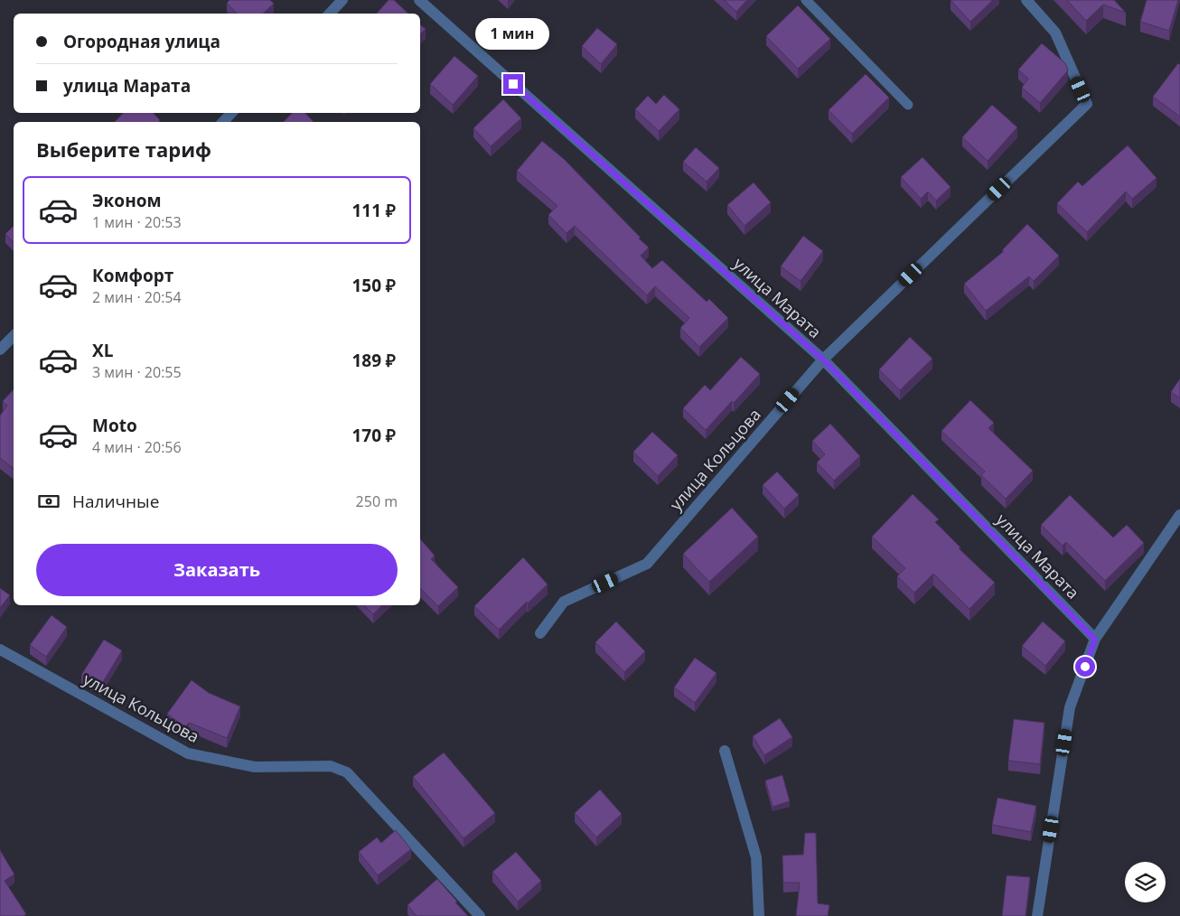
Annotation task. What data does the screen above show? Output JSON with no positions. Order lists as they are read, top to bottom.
{
  "streets": {
    "street": ["улица Марата", "улица Кольцова"]
  },
  "crossings": [
    ["улица Марата", "улица Кольцова"]
  ],
  "page": {
    "banner": ["Огородная улица", "улица Марата"],
    "bubble": "1 мин",
    "heading": "Выберите тариф",
    "list": [
      {
        "name": "Эконом",
        "note": "1 мин · 20:53",
        "value": "111 ₽"
      },
      {
        "name": "Комфорт",
        "note": "2 мин · 20:54",
        "value": "150 ₽"
      },
      {
        "name": "XL",
        "note": "3 мин · 20:55",
        "value": "189 ₽"
      },
      {
        "name": "Moto",
        "note": "4 мин · 20:56",
        "value": "170 ₽"
      }
    ],
    "pay": ["Наличные", "250 m"],
    "buttons": "Заказать"
  }
}
